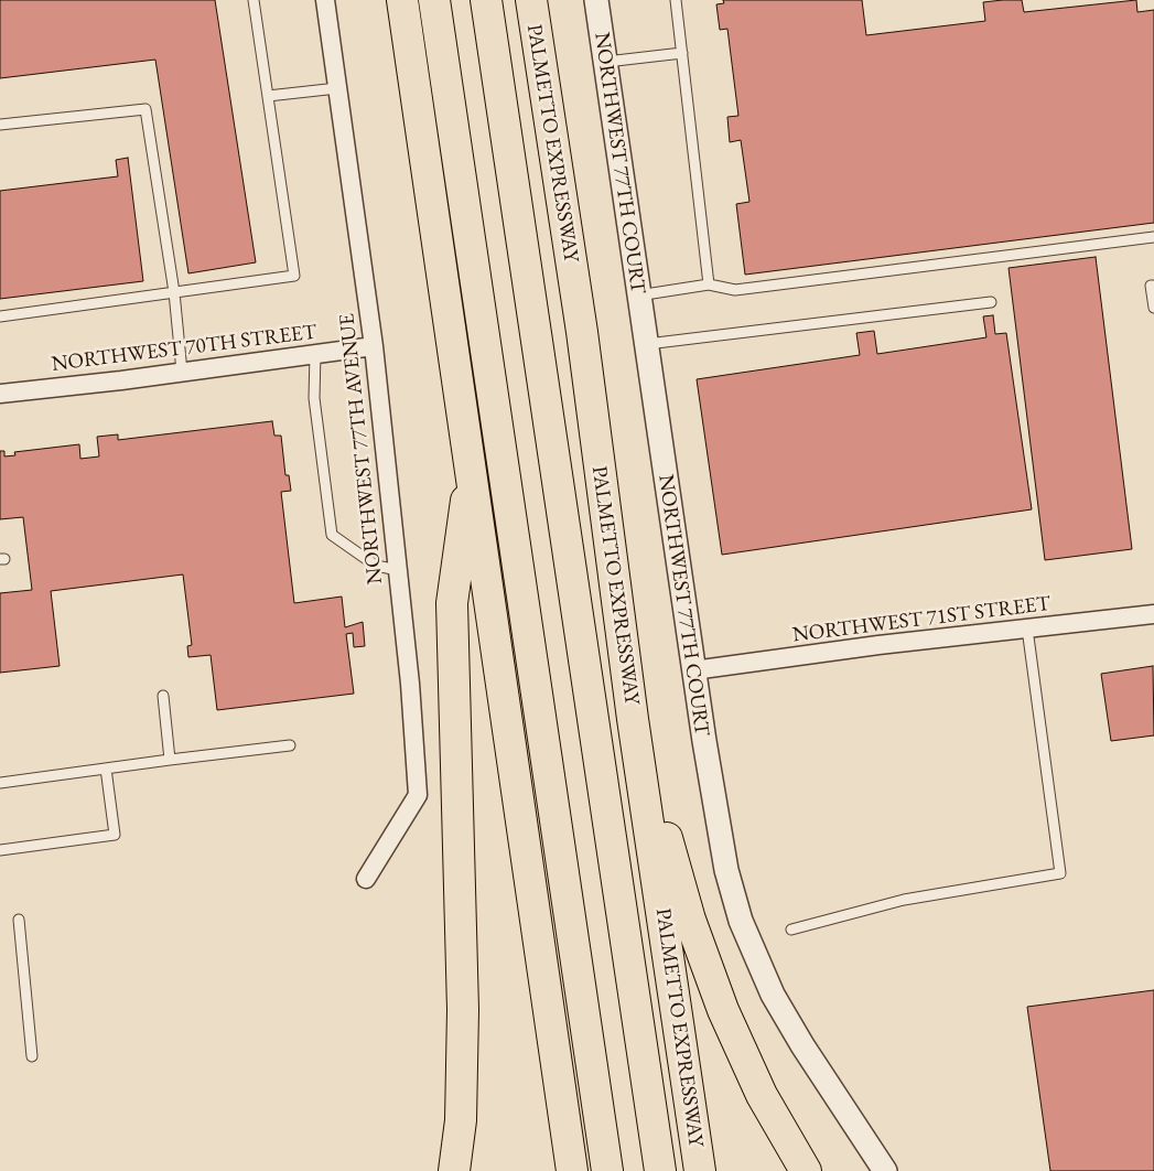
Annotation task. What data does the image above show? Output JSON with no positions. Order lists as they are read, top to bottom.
{
  "streets": {
    "highway": ["PALMETTO EXPRESSWAY"],
    "street": [
      "NORTHWEST 77TH COURT",
      "NORTHWEST 70TH STREET",
      "NORTHWEST 77TH AVENUE",
      "NORTHWEST 71ST STREET"
    ]
  },
  "crossings": [
    ["NORTHWEST 77TH COURT", "NORTHWEST 71ST STREET"],
    ["NORTHWEST 70TH STREET", "NORTHWEST 77TH AVENUE"]
  ]
}
